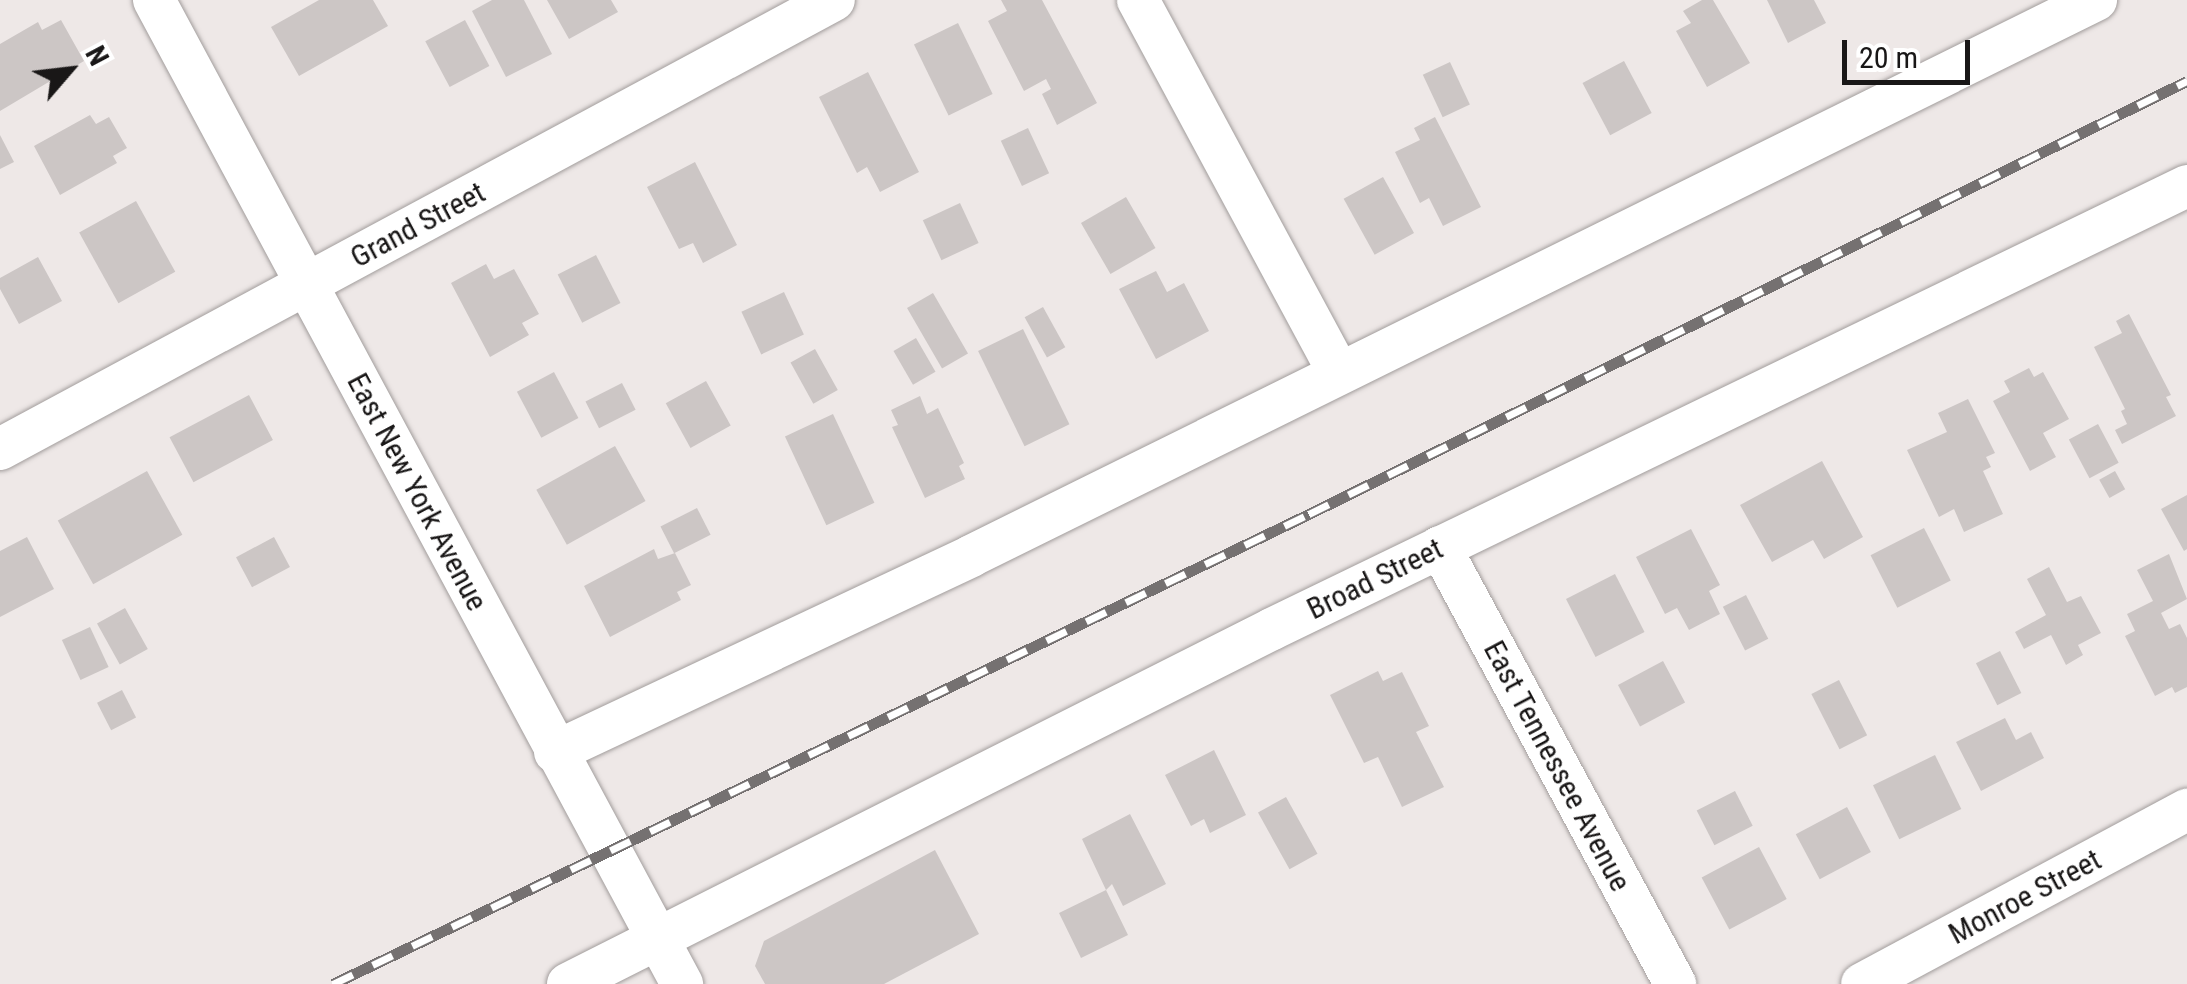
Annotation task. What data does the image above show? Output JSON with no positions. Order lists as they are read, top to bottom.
{
  "streets": {
    "street": [
      "Grand Street",
      "East New York Avenue",
      "Broad Street",
      "East Tennessee Avenue",
      "Monroe Street"
    ]
  },
  "crossings": [
    ["Grand Street", "East New York Avenue"],
    ["East New York Avenue", "Broad Street"],
    ["Broad Street", "East Tennessee Avenue"]
  ],
  "scale_bar": "20 m",
  "north": "top right"
}
